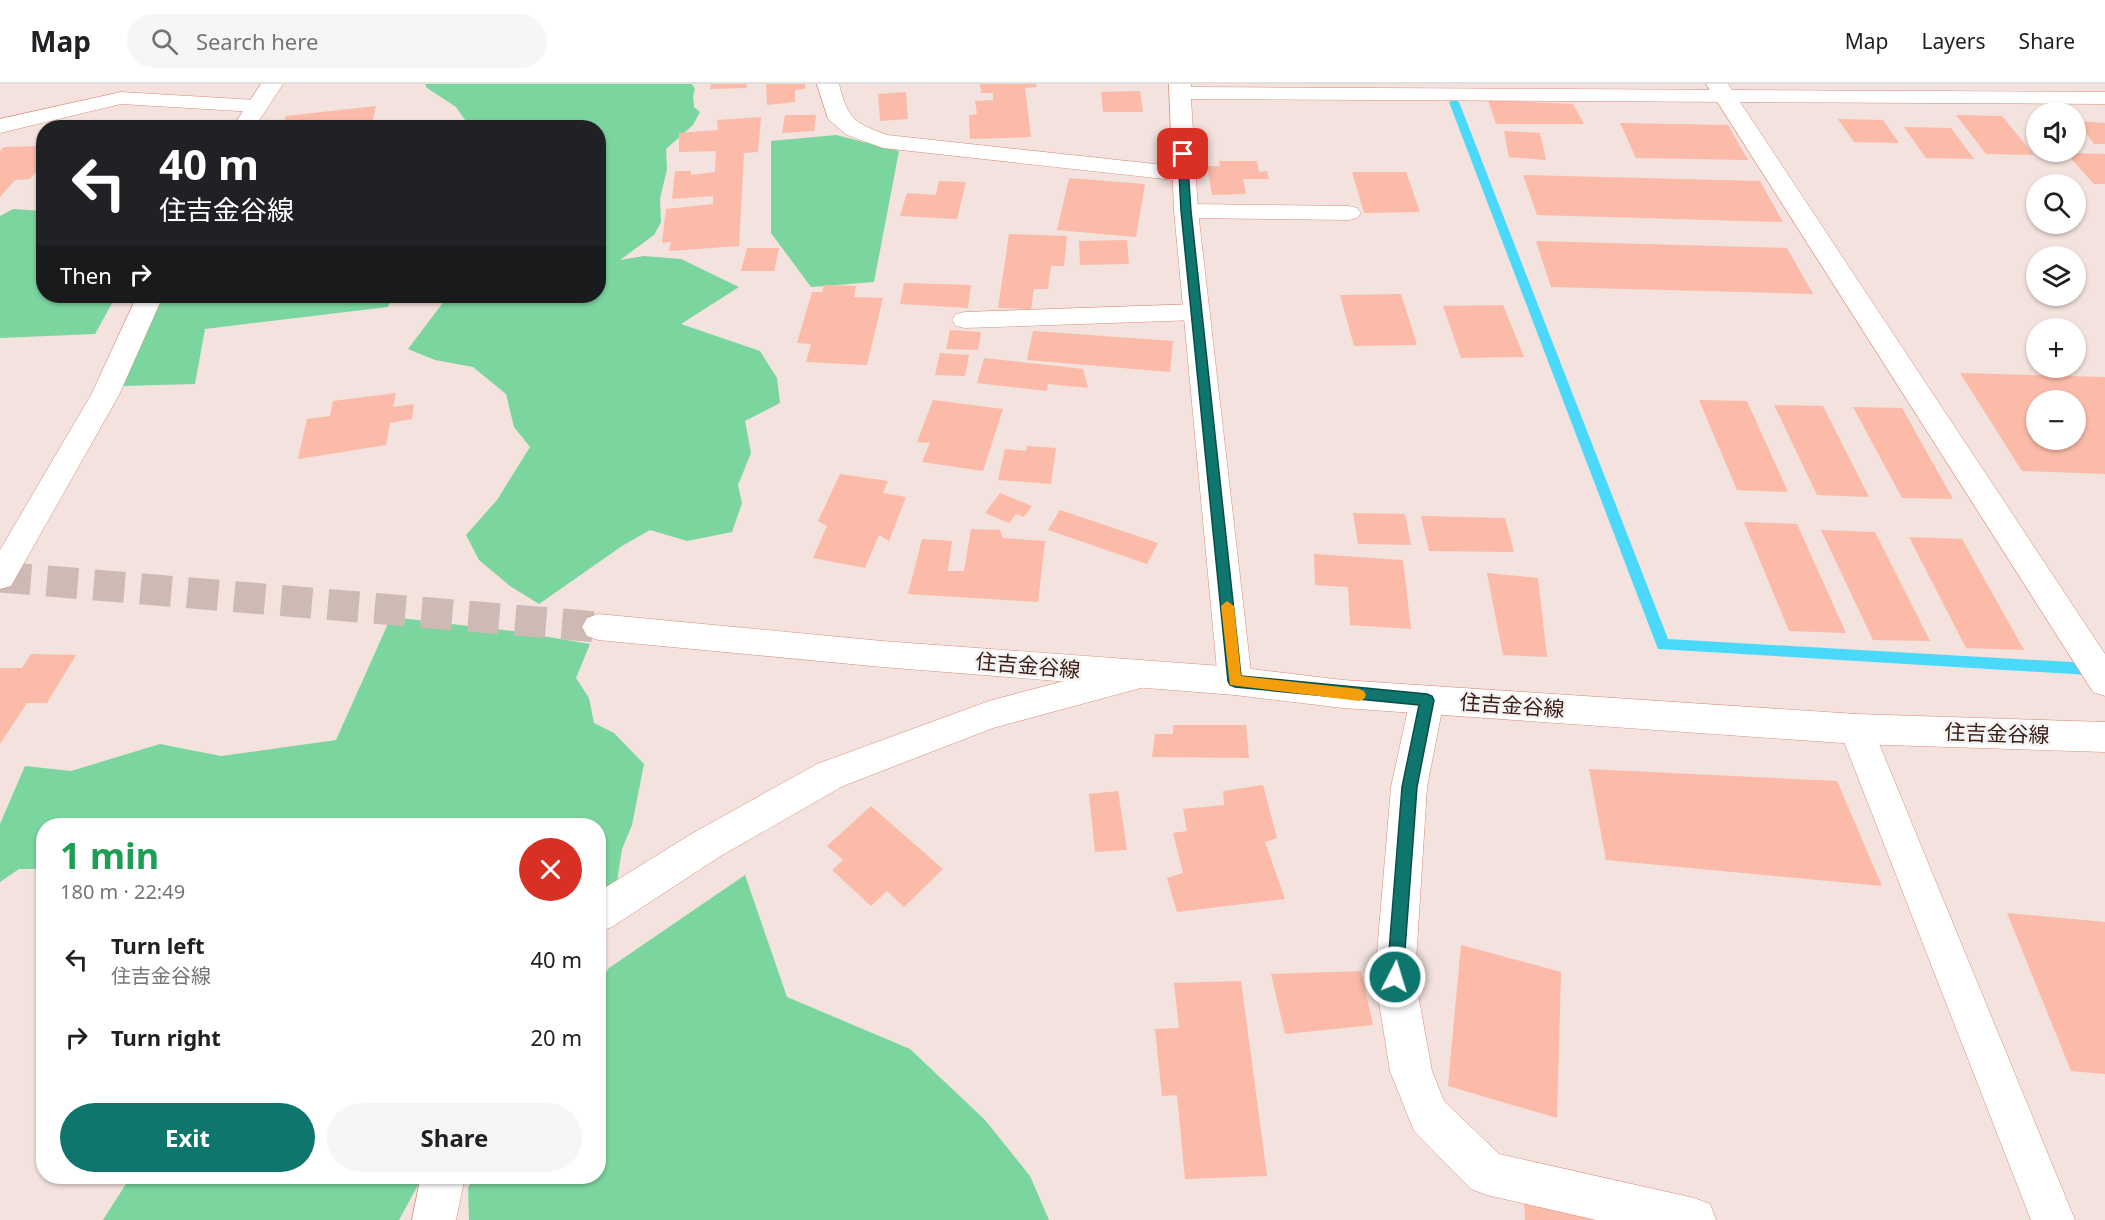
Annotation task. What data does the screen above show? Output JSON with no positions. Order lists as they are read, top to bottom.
{
  "streets": {
    "street": ["住吉金谷線"]
  },
  "page": {
    "header": "Map",
    "search": "Search here",
    "nav": ["Map", "Layers", "Share"],
    "map_buttons": ["+", "−"],
    "turn": ["40 m", "住吉金谷線"],
    "then": "Then",
    "heading": ["1 min", "180 m · 22:49"],
    "list": [
      {
        "name": "Turn left",
        "note": "住吉金谷線",
        "value": "40 m"
      },
      {
        "name": "Turn right",
        "value": "20 m"
      }
    ],
    "buttons": ["Exit", "Share"]
  }
}
